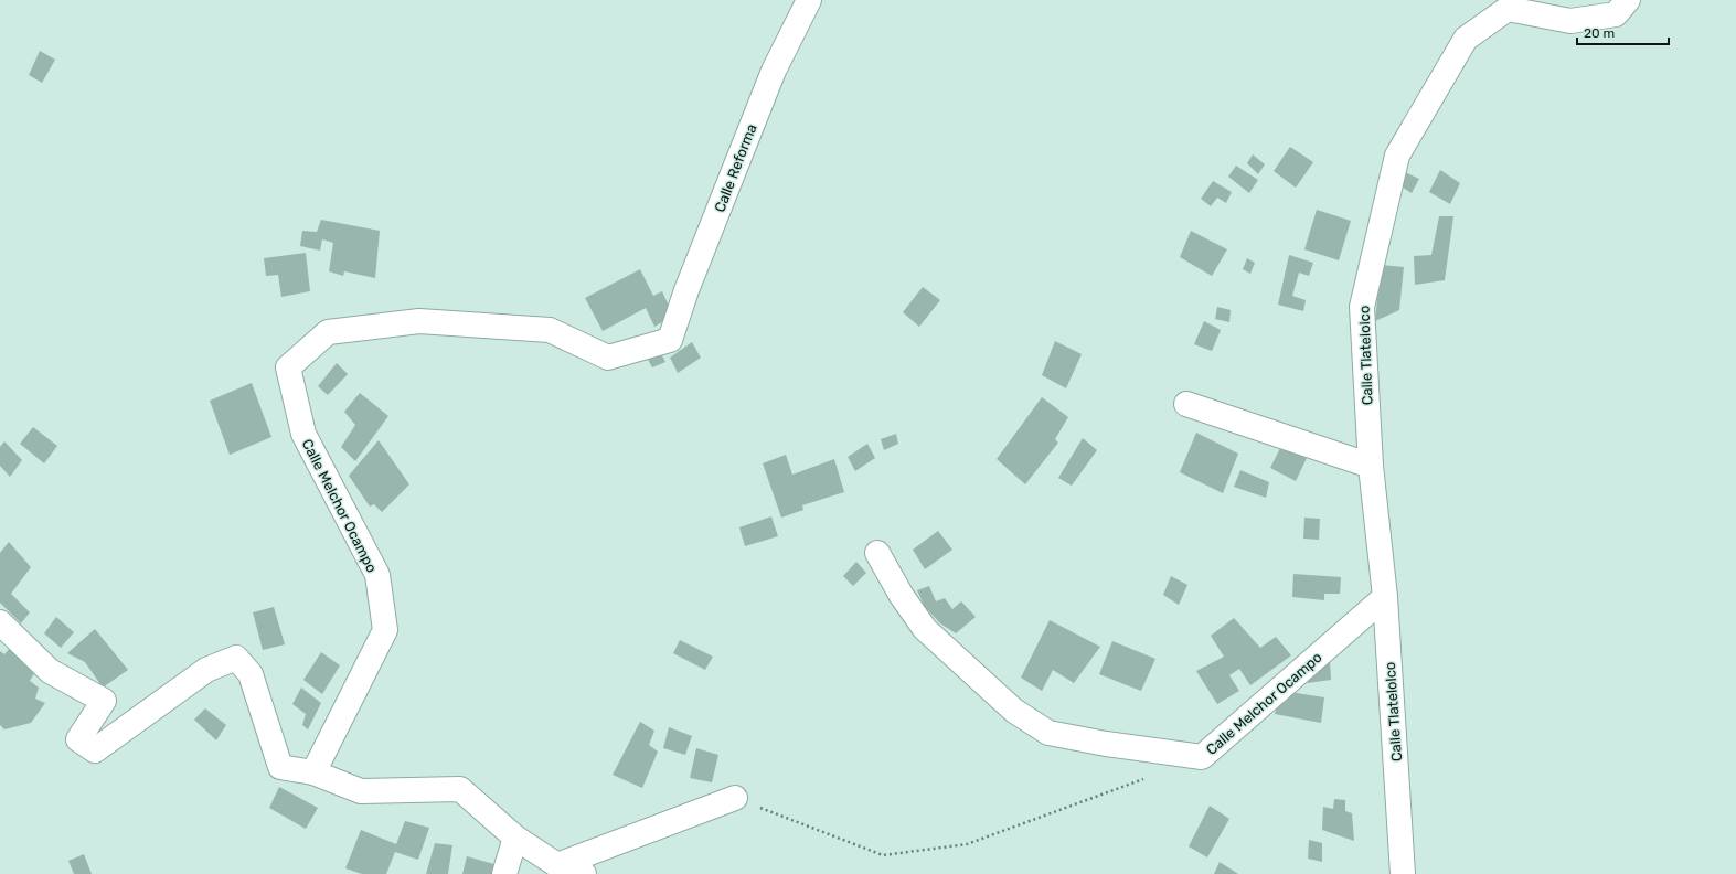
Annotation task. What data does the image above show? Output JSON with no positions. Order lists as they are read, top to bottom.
{
  "streets": {
    "street": ["Calle Reforma", "Calle Tlatelolco", "Calle Melchor Ocampo"]
  },
  "crossings": [
    ["Calle Reforma", "Calle Melchor Ocampo"],
    ["Calle Tlatelolco", "Calle Melchor Ocampo"]
  ],
  "scale_bar": "20 m"
}
